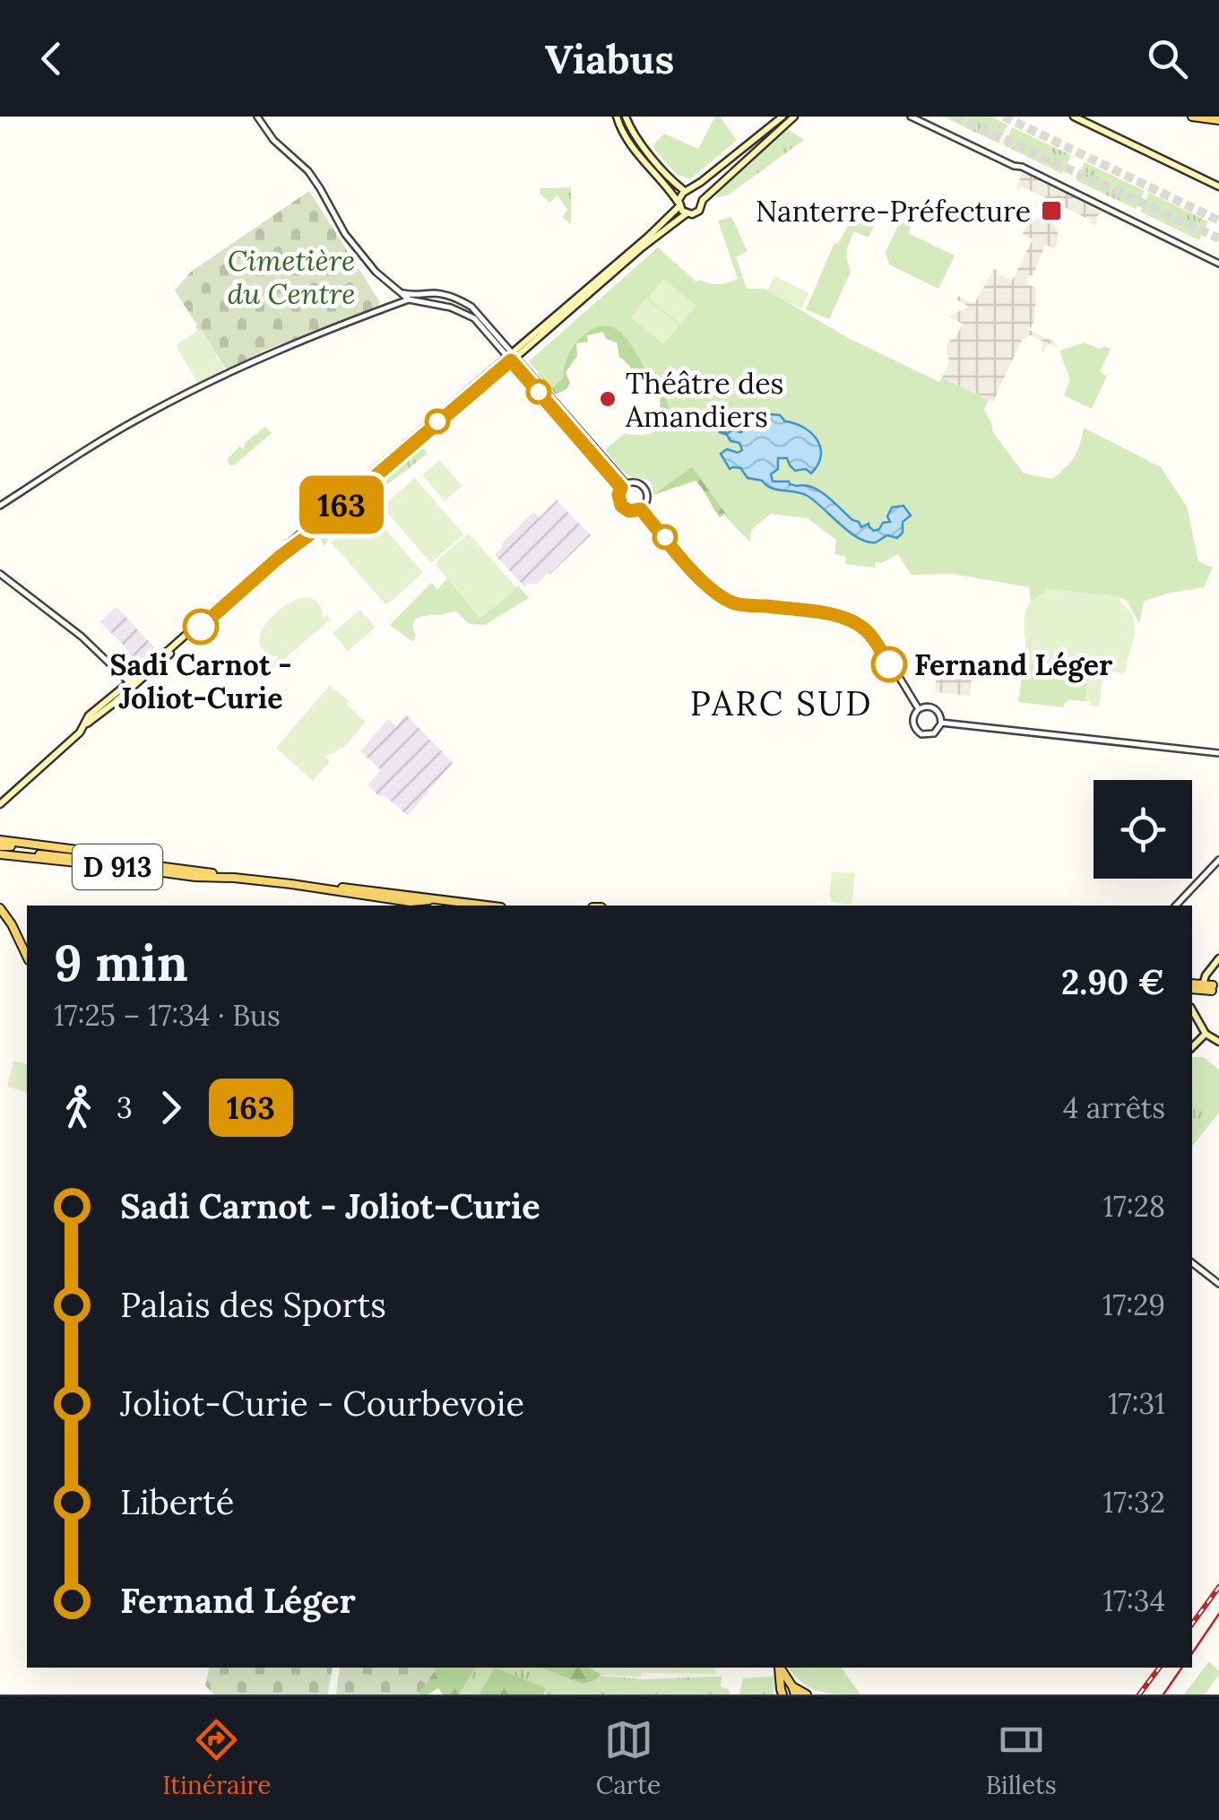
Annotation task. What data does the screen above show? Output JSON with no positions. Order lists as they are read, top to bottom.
{
  "streets": {
    "main road": ["D 913"]
  },
  "districts": ["PARC SUD"],
  "parks": ["Cimetière du Centre"],
  "places": {
    "transit": ["Nanterre-Préfecture"],
    "other": ["Théâtre des Amandiers", "Sadi Carnot - Joliot-Curie", "Fernand Léger"]
  },
  "lines": ["bus line 163"],
  "page": {
    "header": "Viabus",
    "on_map": "163",
    "heading": ["9 min", "17:25 – 17:34 · Bus", "2.90 €"],
    "legs": ["3", "163", "4 arrêts"],
    "list": [
      {
        "name": "Sadi Carnot - Joliot-Curie",
        "value": "17:28"
      },
      {
        "name": "Palais des Sports",
        "value": "17:29"
      },
      {
        "name": "Joliot-Curie - Courbevoie",
        "value": "17:31"
      },
      {
        "name": "Liberté",
        "value": "17:32"
      },
      {
        "name": "Fernand Léger",
        "value": "17:34"
      }
    ],
    "tabs": ["Itinéraire", "Carte", "Billets"]
  }
}
